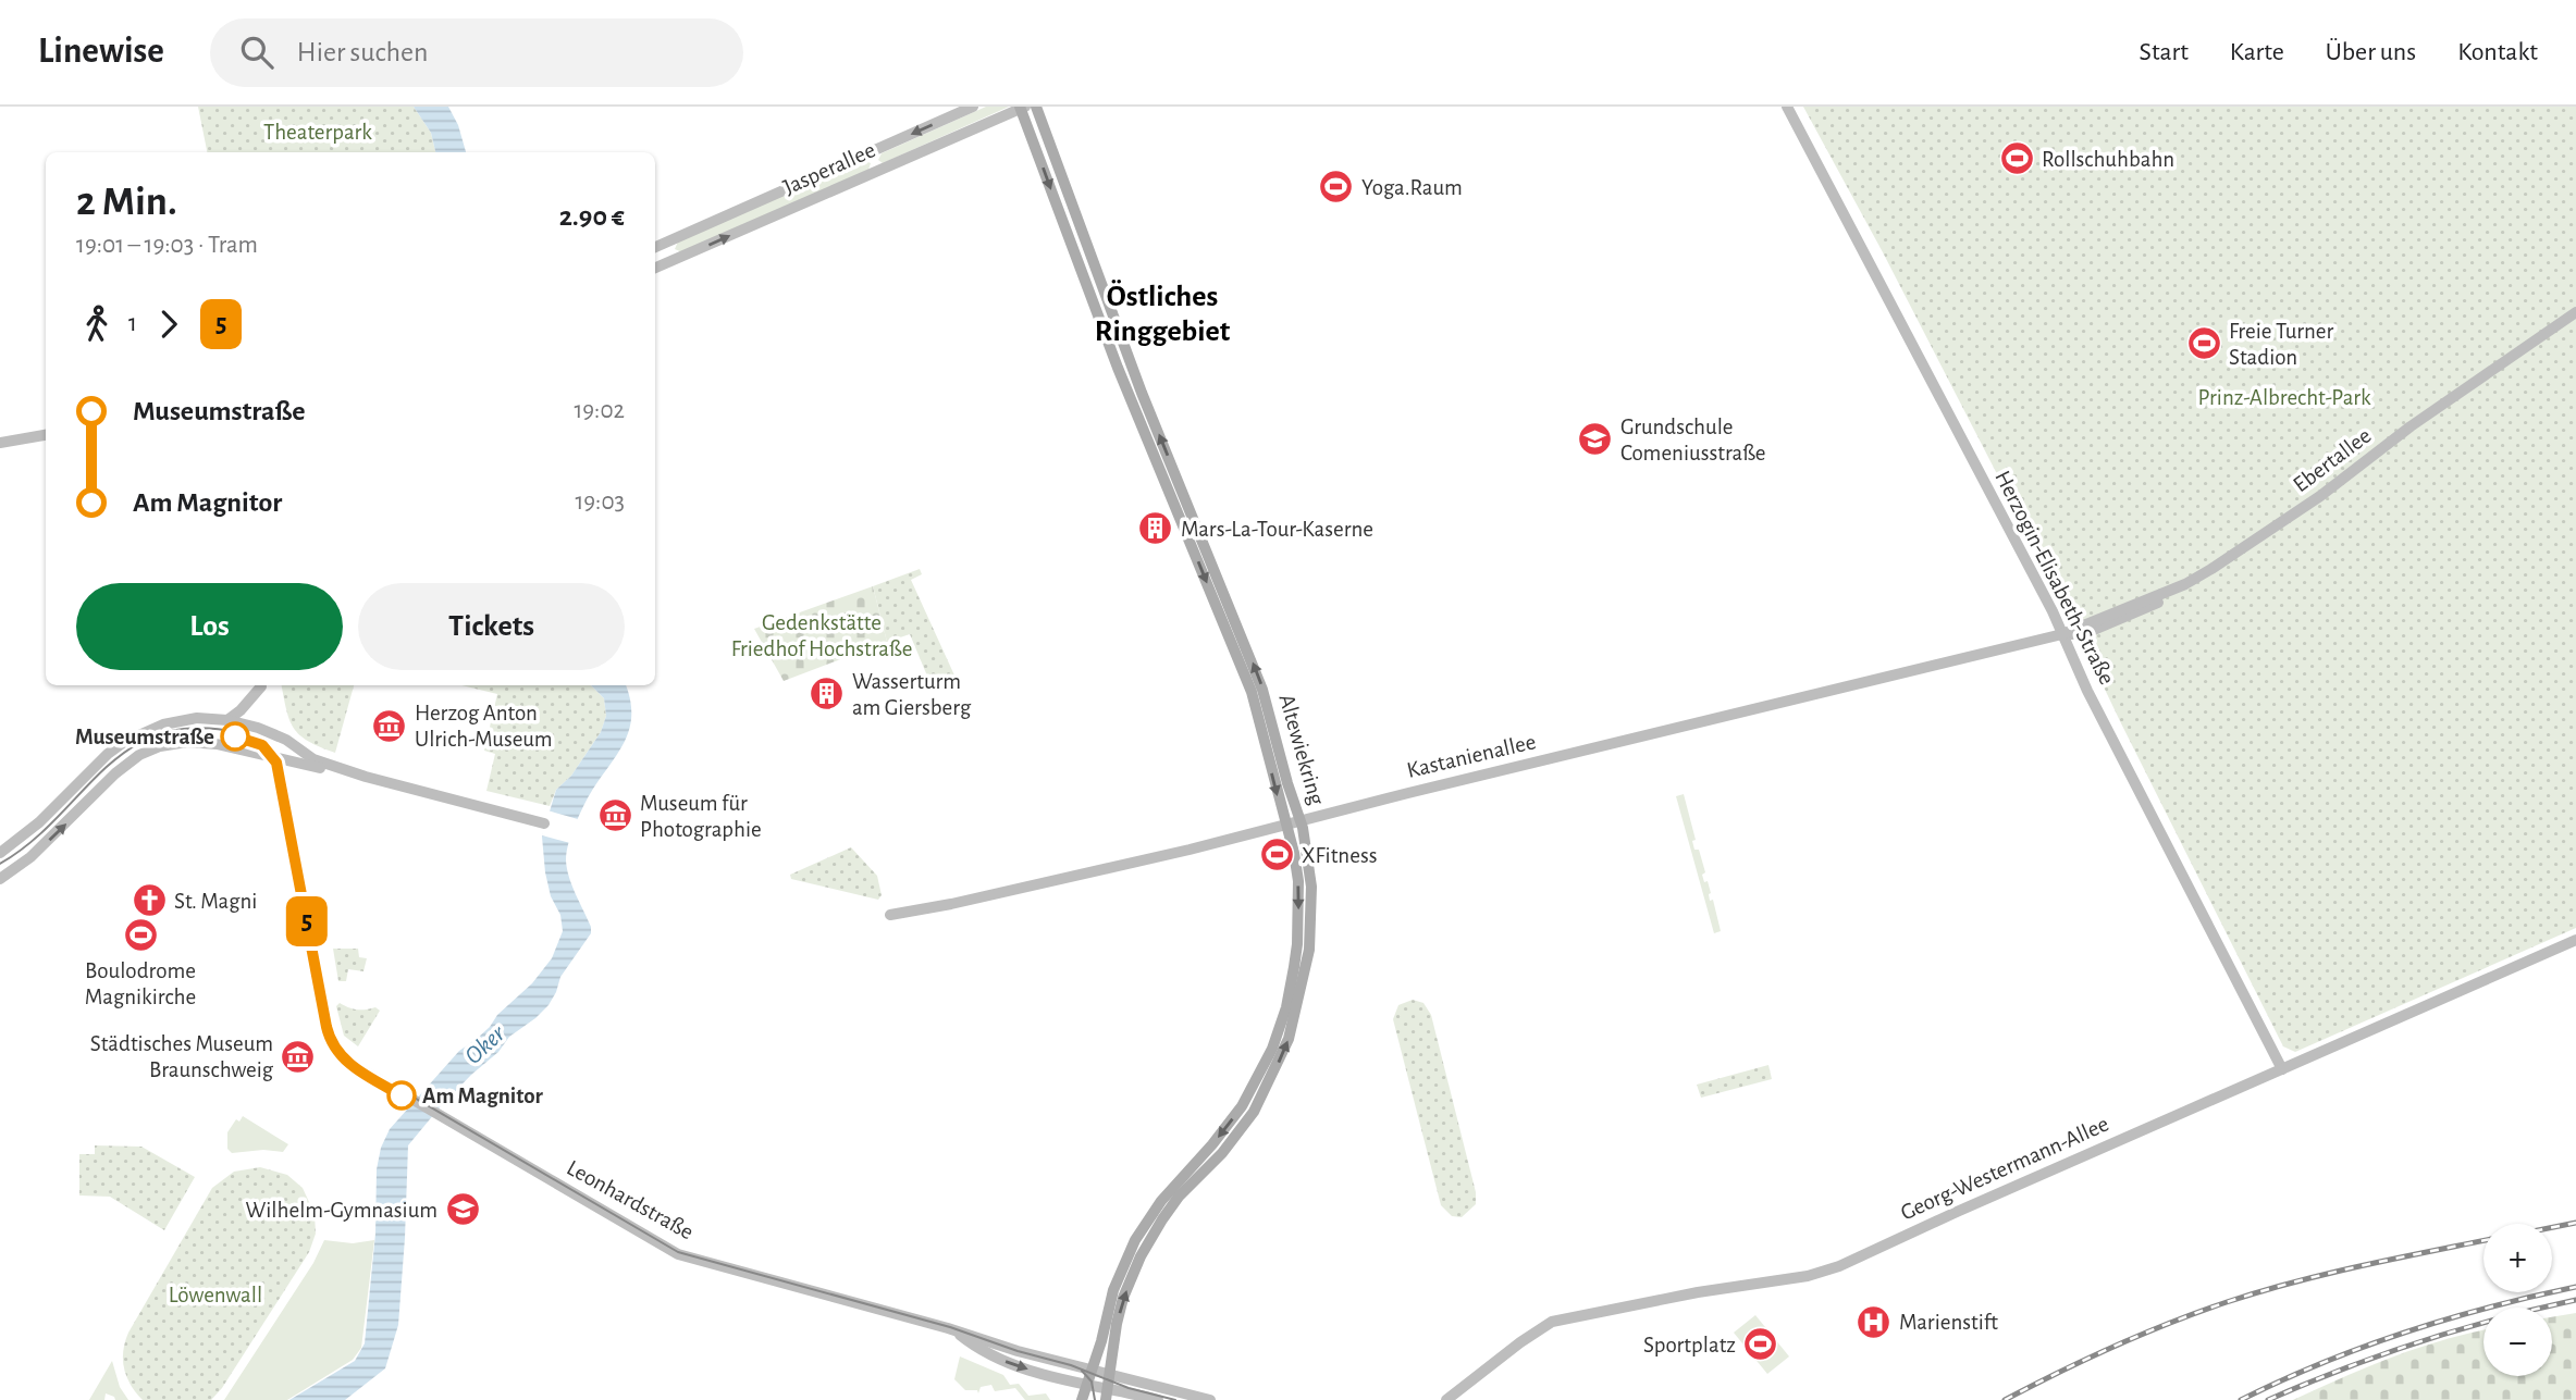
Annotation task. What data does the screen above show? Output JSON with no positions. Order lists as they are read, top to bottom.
{
  "streets": {
    "main road": ["Altewiekring"],
    "street": [
      "Jasperallee",
      "Ebertallee",
      "Herzogin-Elisabeth-Straße",
      "Kastanienallee",
      "Georg-Westermann-Allee",
      "Leonhardstraße"
    ]
  },
  "crossings": [
    ["Jasperallee", "Altewiekring"],
    ["Ebertallee", "Herzogin-Elisabeth-Straße"],
    ["Ebertallee", "Kastanienallee"],
    ["Herzogin-Elisabeth-Straße", "Kastanienallee"],
    ["Herzogin-Elisabeth-Straße", "Georg-Westermann-Allee"],
    ["Altewiekring", "Kastanienallee"],
    ["Altewiekring", "Leonhardstraße"]
  ],
  "districts": ["Östliches Ringgebiet"],
  "water": ["Oker"],
  "parks": [
    "Theaterpark",
    "Prinz-Albrecht-Park",
    "Gedenkstätte Friedhof Hochstraße",
    "Löwenwall"
  ],
  "places": {
    "sports": [
      "Rollschuhbahn",
      "Yoga.Raum",
      "Freie Turner Stadion",
      "XFitness",
      "Boulodrome Magnikirche",
      "Sportplatz"
    ],
    "school or university": ["Grundschule Comeniusstraße", "Wilhelm-Gymnasium"],
    "building": ["Mars-La-Tour-Kaserne", "Wasserturm am Giersberg"],
    "museum": ["Herzog Anton Ulrich-Museum", "Museum für Photographie", "Städtisches Museum Braunschweig"],
    "other": ["Museumstraße", "Am Magnitor"],
    "church": ["St. Magni"],
    "hospital": ["Marienstift"]
  },
  "lines": ["tram line 5"],
  "page": {
    "header": "Linewise",
    "search": "Hier suchen",
    "nav": [
      "Start",
      "Karte",
      "Über uns",
      "Kontakt"
    ],
    "on_map": "5",
    "heading": ["2 Min.", "19:01 – 19:03 · Tram", "2.90 €"],
    "legs": ["1", "5"],
    "list": [
      {
        "name": "Museumstraße",
        "value": "19:02"
      },
      {
        "name": "Am Magnitor",
        "value": "19:03"
      }
    ],
    "buttons": ["Los", "Tickets"],
    "map_buttons": ["+", "−"]
  }
}
